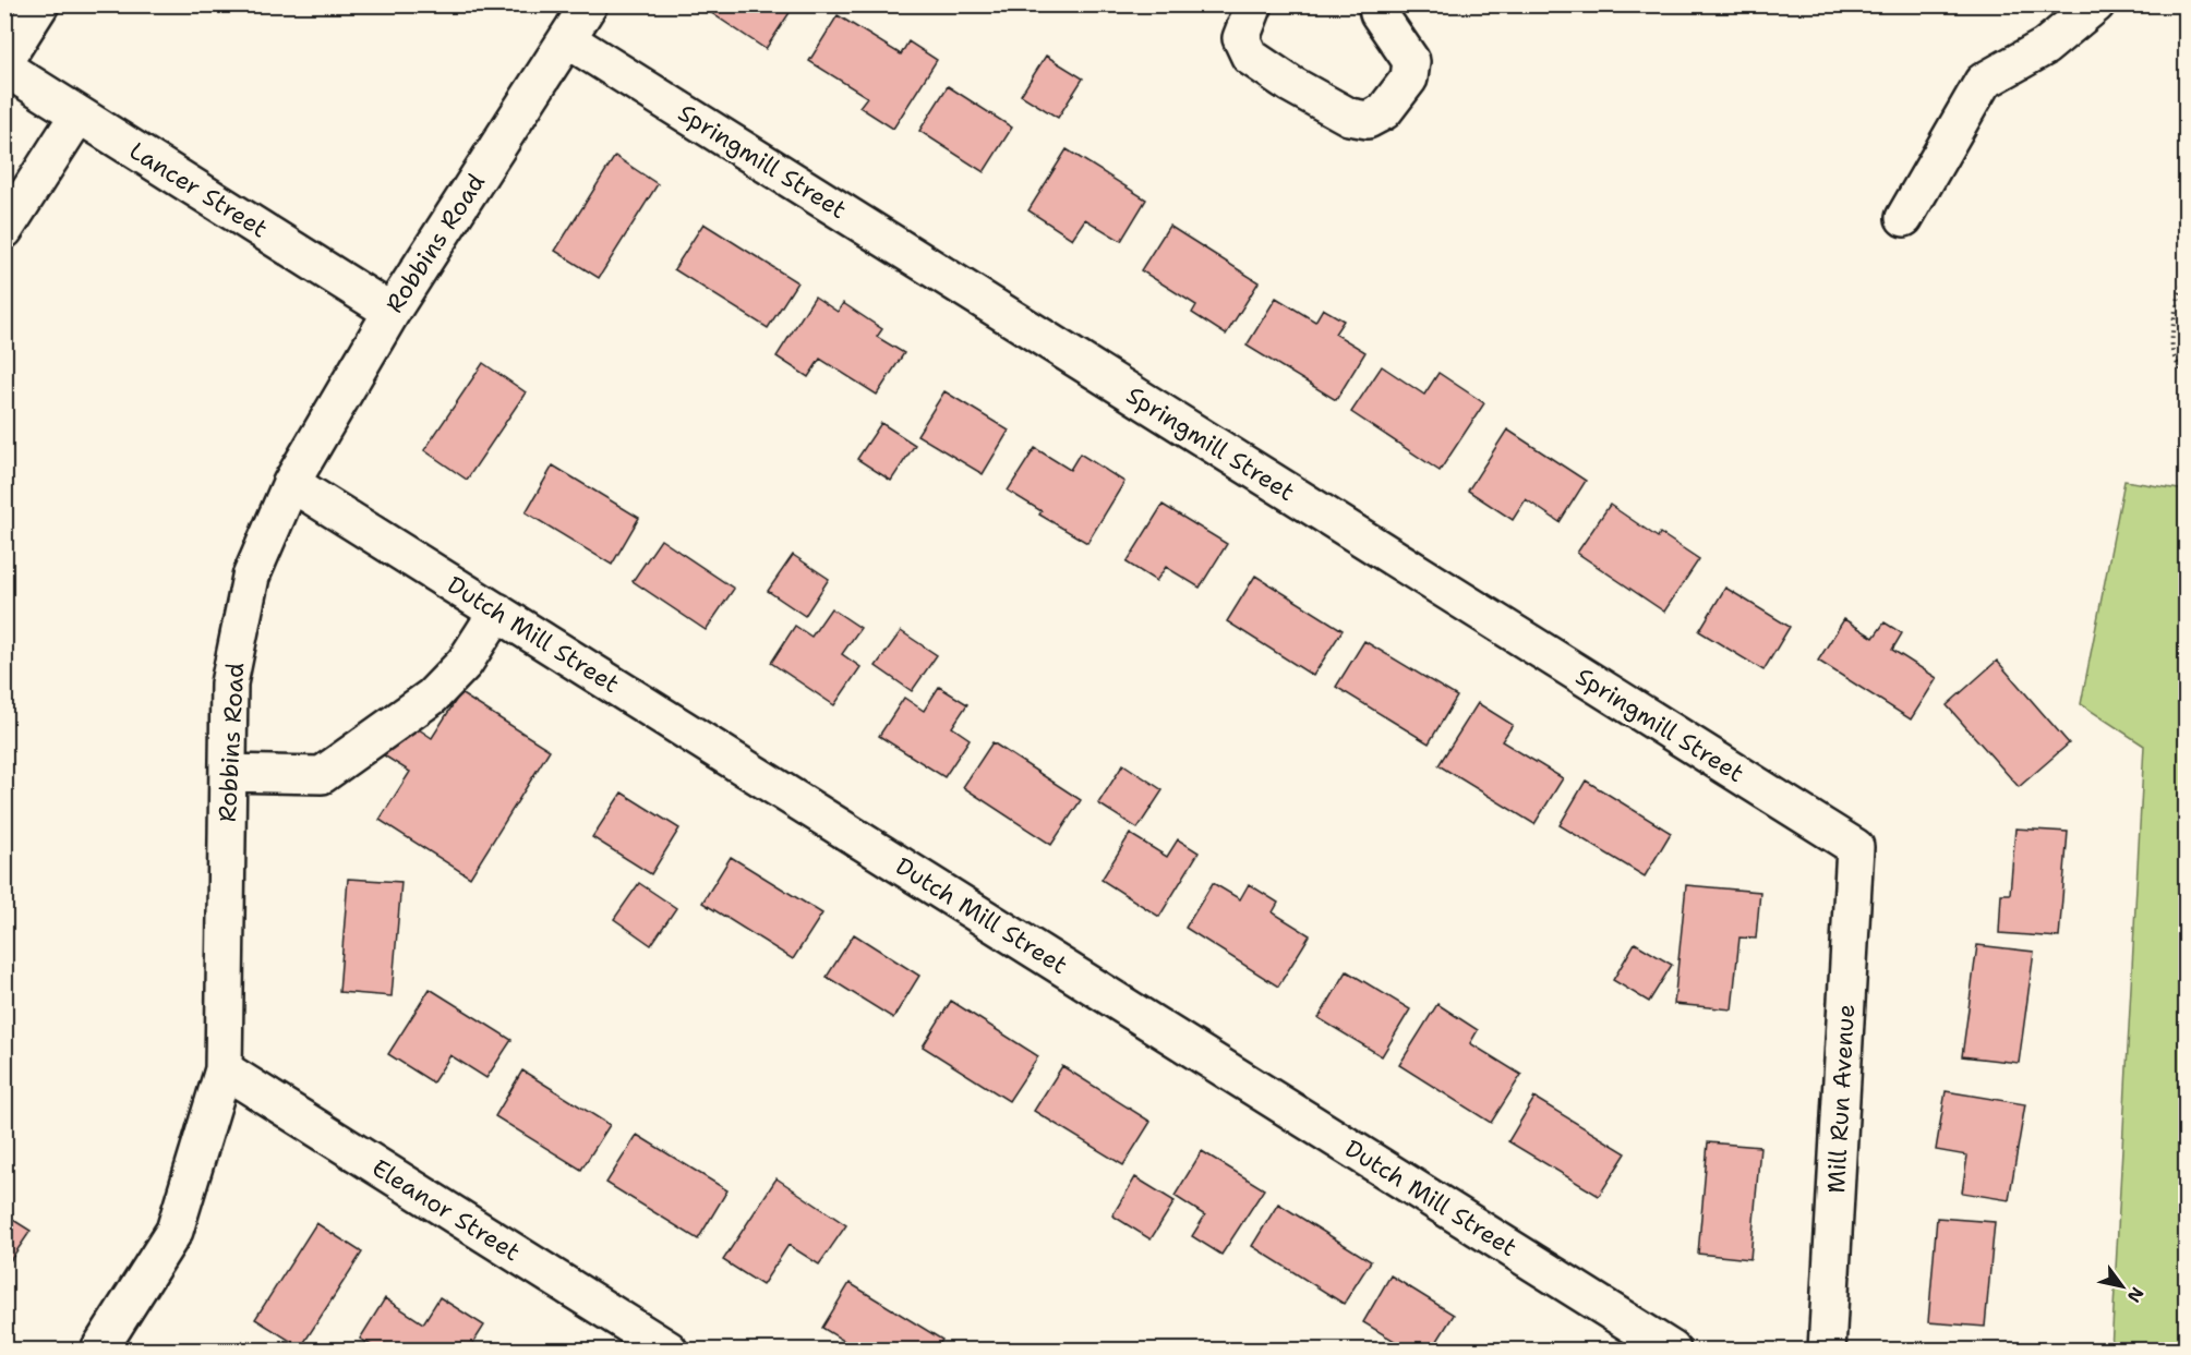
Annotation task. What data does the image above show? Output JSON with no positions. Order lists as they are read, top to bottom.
{
  "streets": {
    "street": [
      "Springmill Street",
      "Lancer Street",
      "Robbins Road",
      "Dutch Mill Street",
      "Mill Run Avenue",
      "Eleanor Street"
    ]
  },
  "crossings": [
    ["Springmill Street", "Robbins Road"],
    ["Springmill Street", "Mill Run Avenue"],
    ["Lancer Street", "Robbins Road"],
    ["Robbins Road", "Dutch Mill Street"],
    ["Robbins Road", "Eleanor Street"]
  ],
  "north": "bottom right"
}
